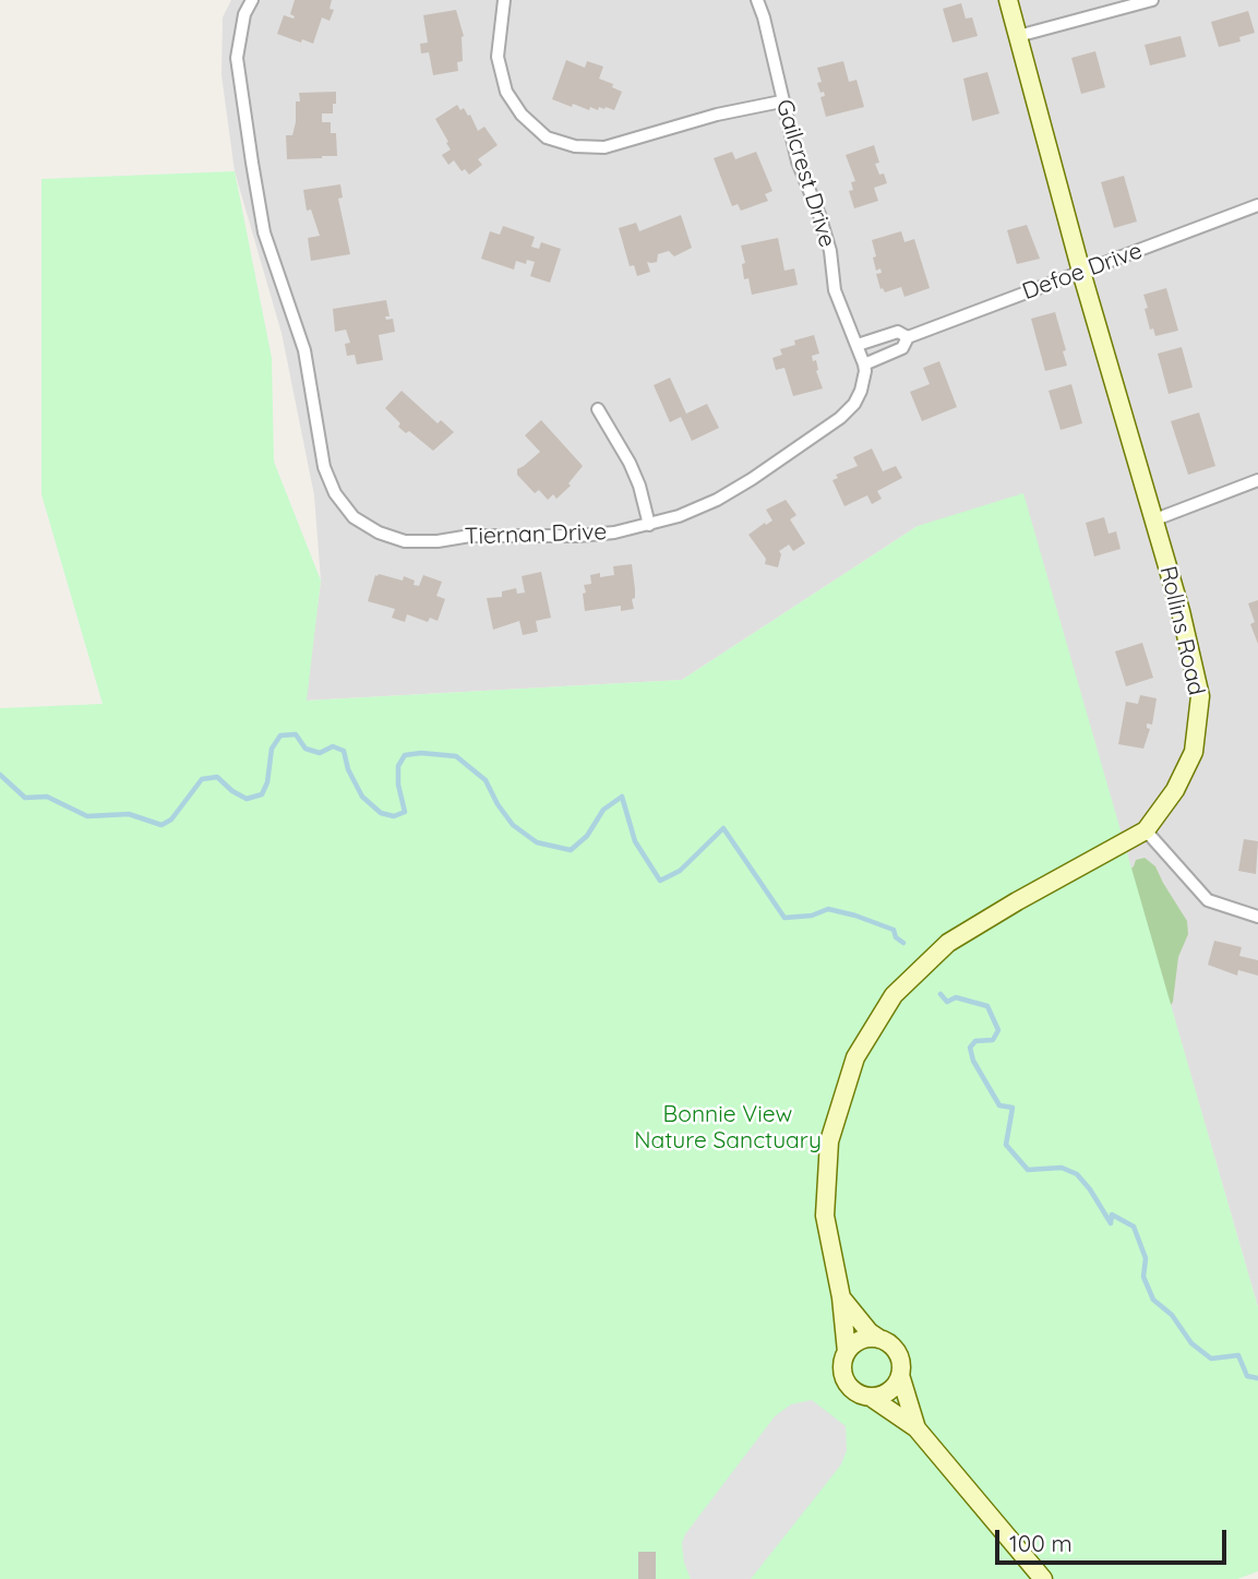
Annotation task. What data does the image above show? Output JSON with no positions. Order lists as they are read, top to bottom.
{
  "streets": {
    "street": [
      "Gailcrest Drive",
      "Defoe Drive",
      "Tiernan Drive",
      "Rollins Road"
    ]
  },
  "crossings": [
    ["Gailcrest Drive", "Defoe Drive"],
    ["Defoe Drive", "Tiernan Drive"],
    ["Defoe Drive", "Rollins Road"]
  ],
  "parks": ["Bonnie View Nature Sanctuary"],
  "scale_bar": "100 m"
}
